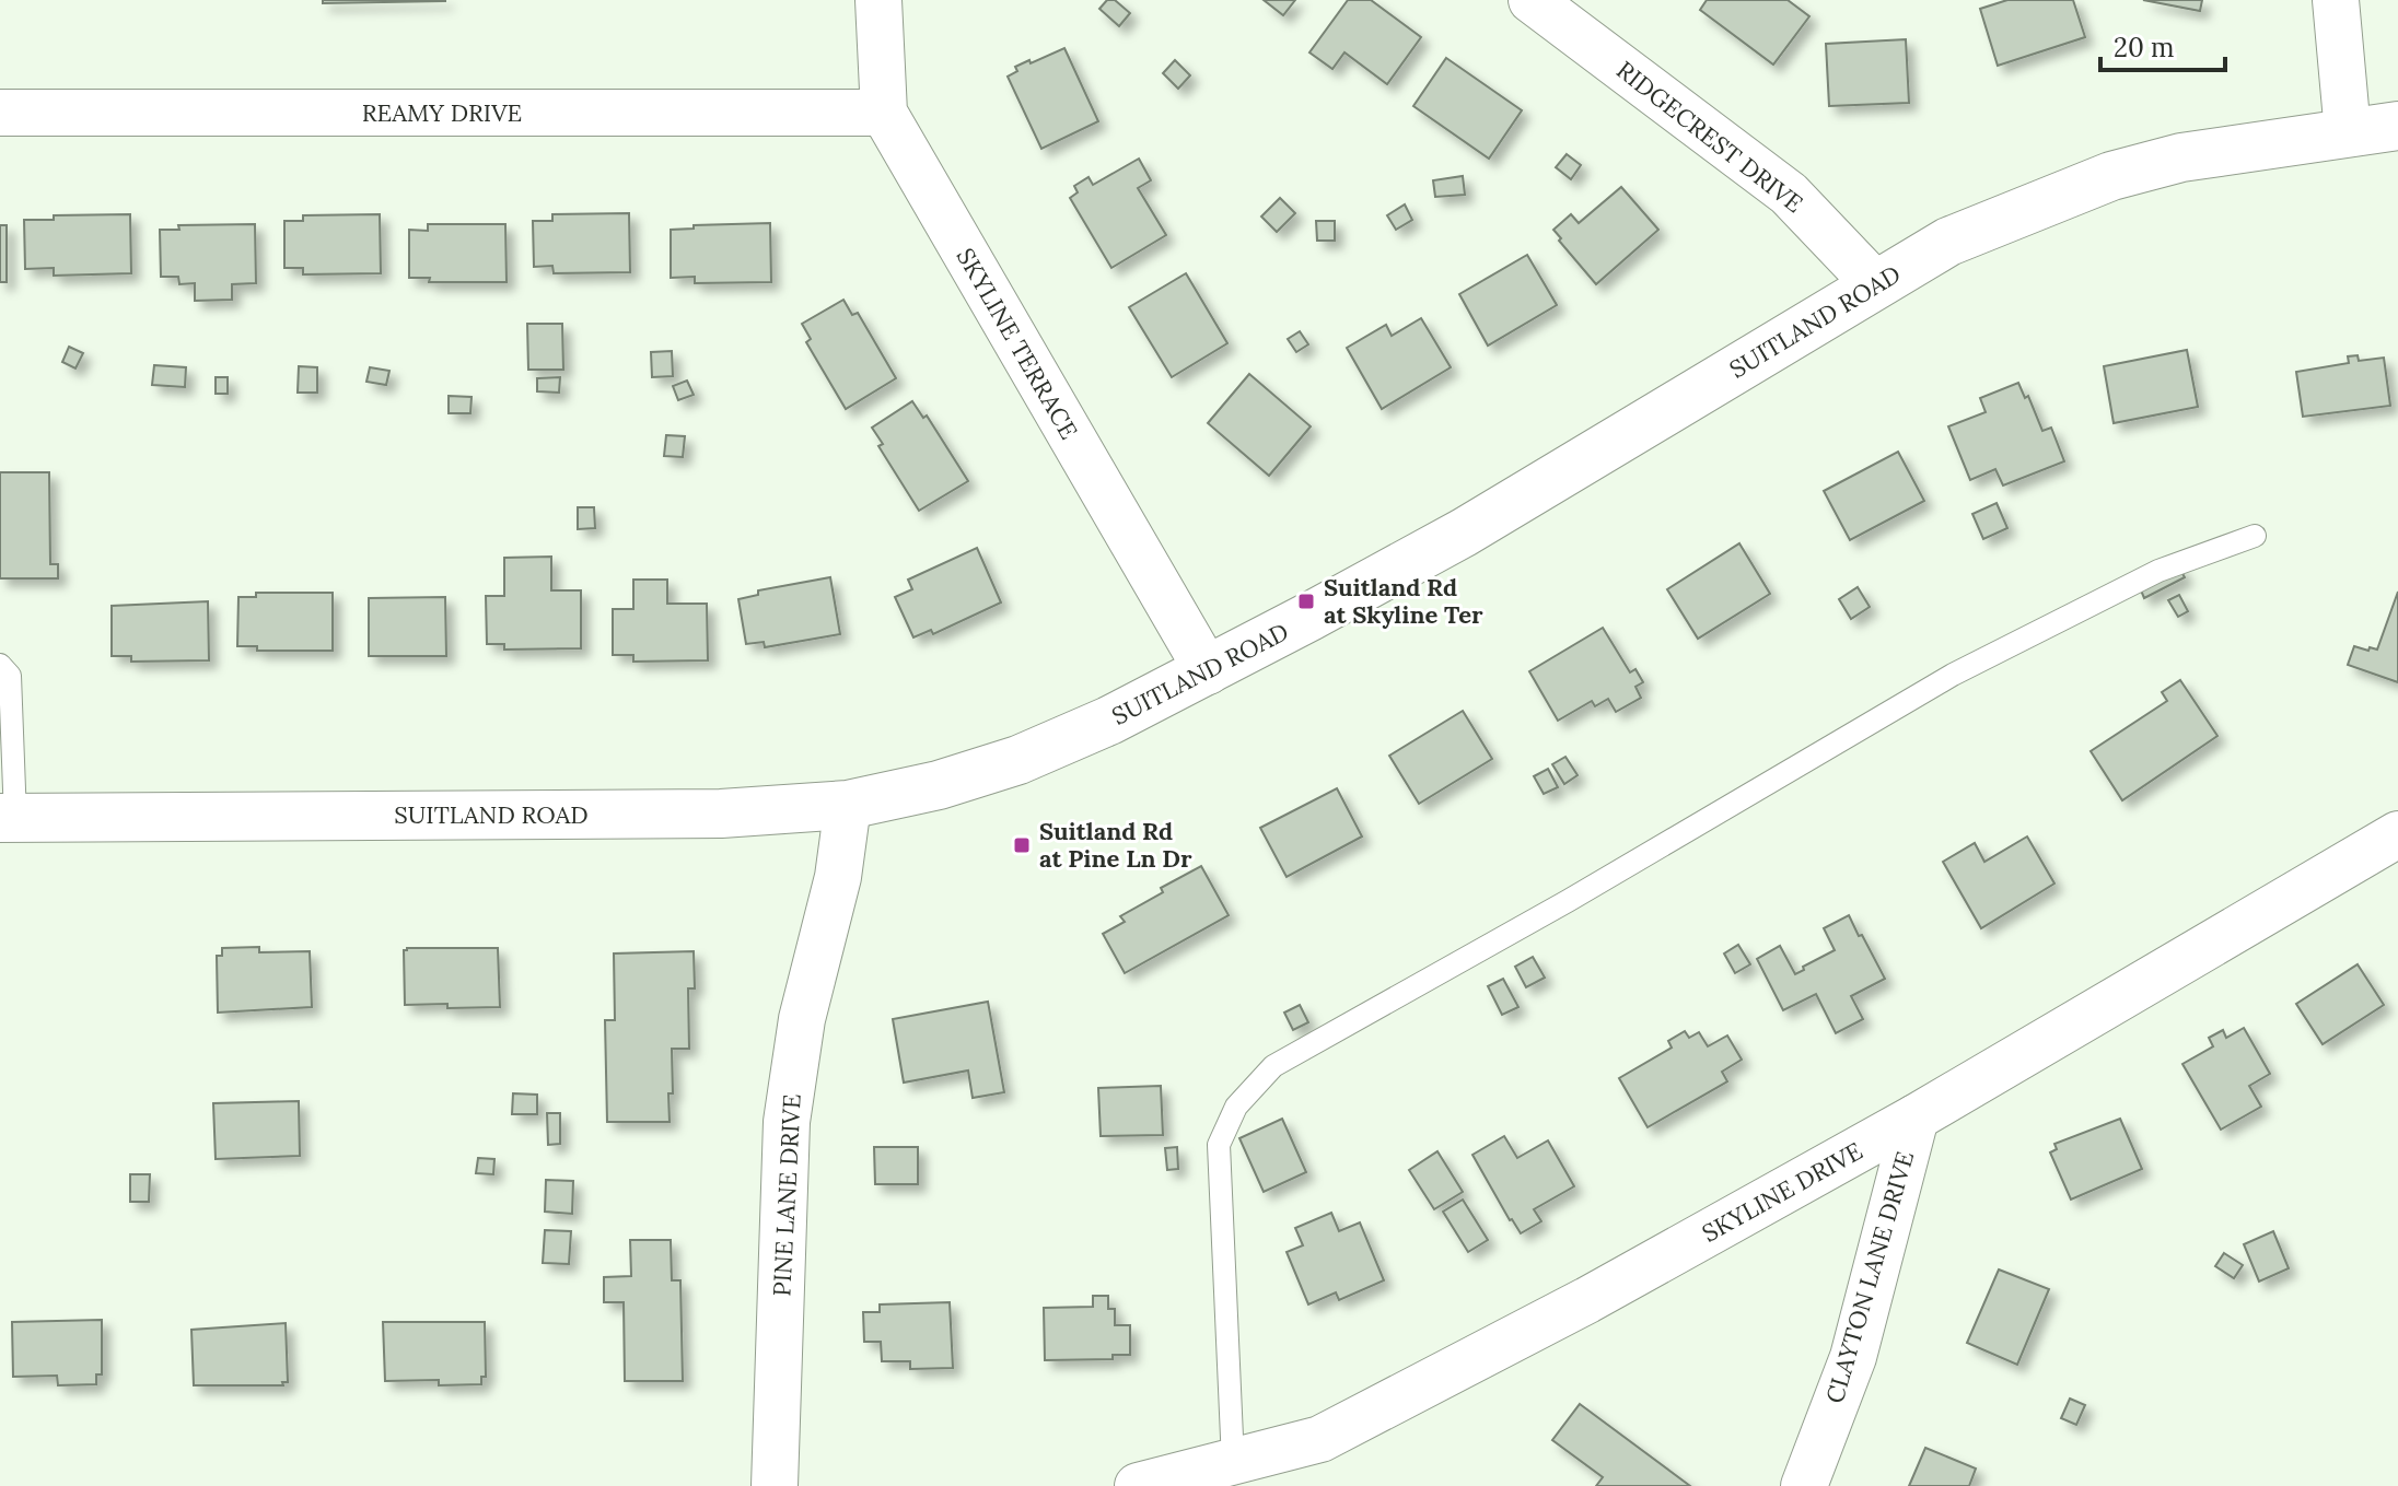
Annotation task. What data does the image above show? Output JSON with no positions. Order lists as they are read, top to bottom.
{
  "streets": {
    "main road": ["SUITLAND ROAD"],
    "street": [
      "REAMY DRIVE",
      "RIDGECREST DRIVE",
      "SKYLINE TERRACE",
      "SKYLINE DRIVE",
      "PINE LANE DRIVE",
      "CLAYTON LANE DRIVE"
    ]
  },
  "crossings": [
    ["REAMY DRIVE", "SKYLINE TERRACE"],
    ["RIDGECREST DRIVE", "SUITLAND ROAD"],
    ["SUITLAND ROAD", "SKYLINE TERRACE"],
    ["SUITLAND ROAD", "PINE LANE DRIVE"],
    ["SKYLINE DRIVE", "CLAYTON LANE DRIVE"]
  ],
  "places": {
    "transit": ["Suitland Rd at Skyline Ter", "Suitland Rd at Pine Ln Dr"]
  },
  "scale_bar": "20 m"
}
